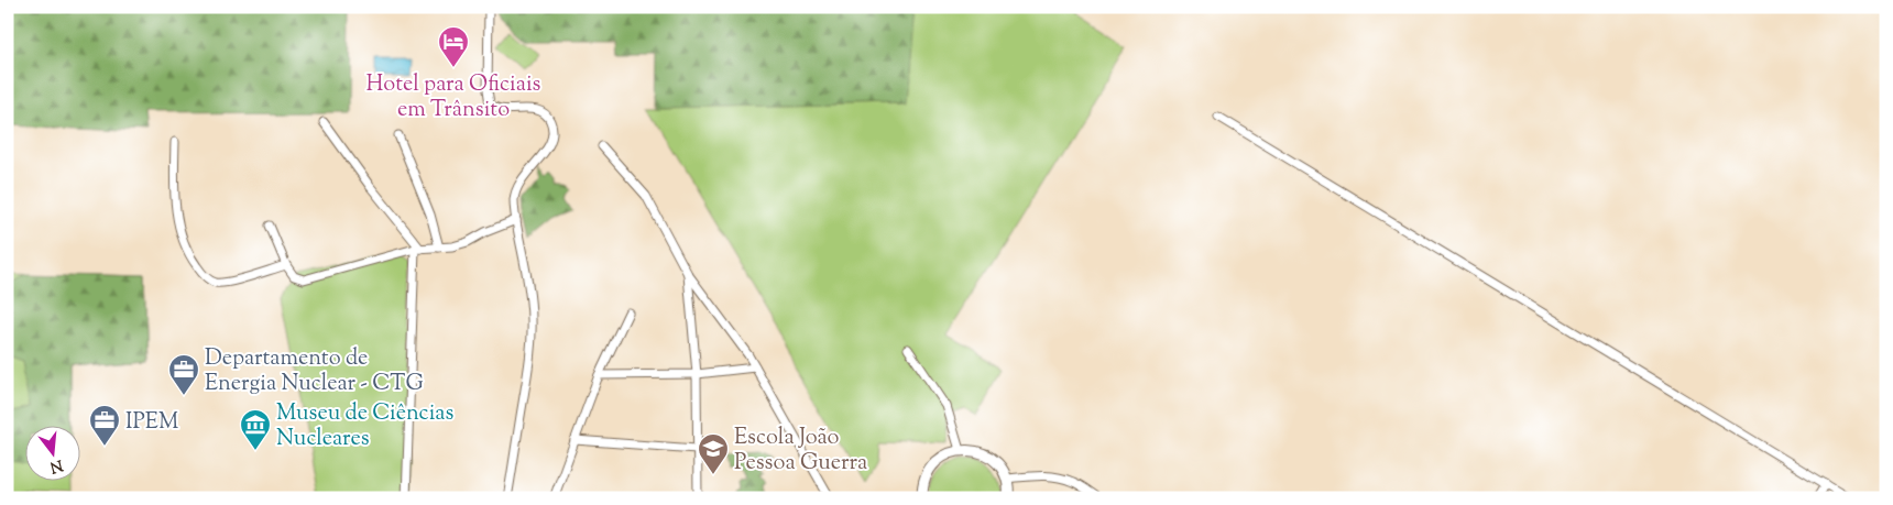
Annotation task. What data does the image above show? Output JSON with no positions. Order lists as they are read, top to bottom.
{
  "places": {
    "hotel": ["Hotel para Oficiais em Trânsito"],
    "office": ["Departamento de Energia Nuclear - CTG", "IPEM"],
    "museum": ["Museu de Ciências Nucleares"],
    "school or university": ["Escola João Pessoa Guerra"]
  },
  "north": "bottom"
}
